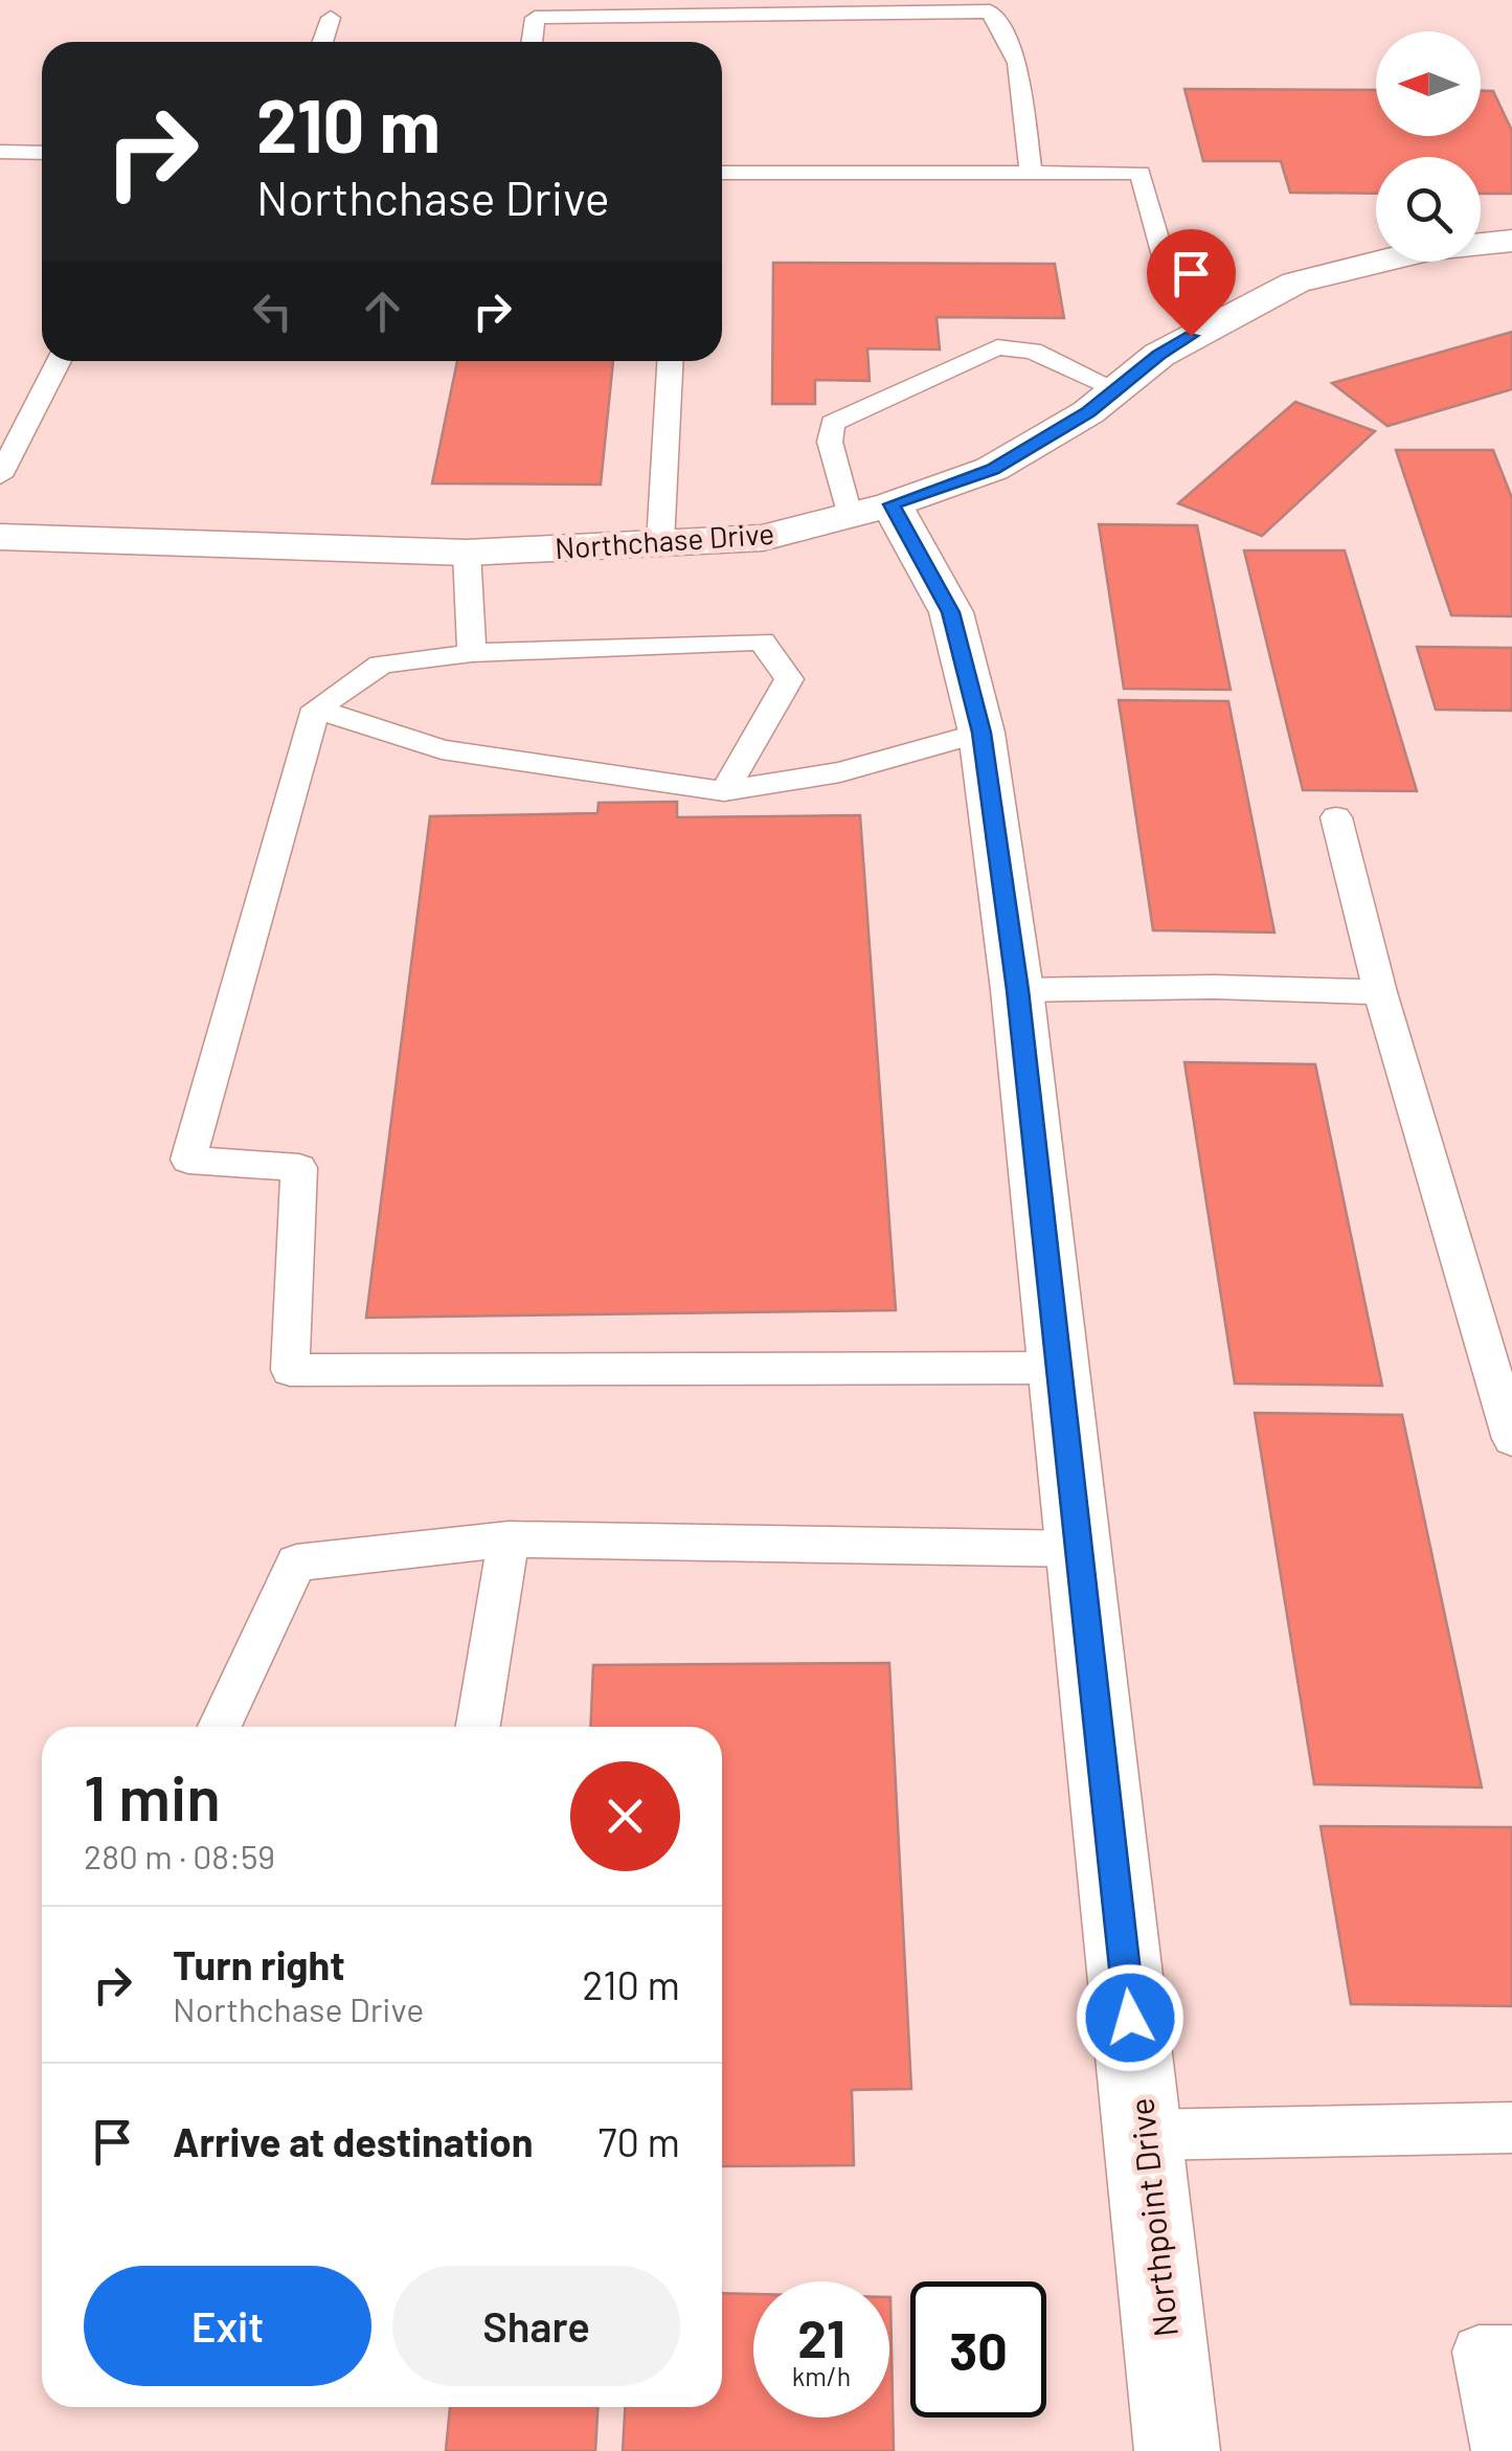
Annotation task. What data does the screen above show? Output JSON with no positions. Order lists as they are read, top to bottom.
{
  "streets": {
    "street": ["Northchase Drive", "Northpoint Drive"]
  },
  "crossings": [
    ["Northchase Drive", "Northpoint Drive"]
  ],
  "north": "left",
  "page": {
    "turn": ["210 m", "Northchase Drive"],
    "heading": ["1 min", "280 m · 08:59"],
    "list": [
      {
        "name": "Turn right",
        "note": "Northchase Drive",
        "value": "210 m"
      },
      {
        "name": "Arrive at destination",
        "value": "70 m"
      }
    ],
    "buttons": ["Exit", "Share"],
    "speed": "21 km/h",
    "limit": "30"
  }
}
